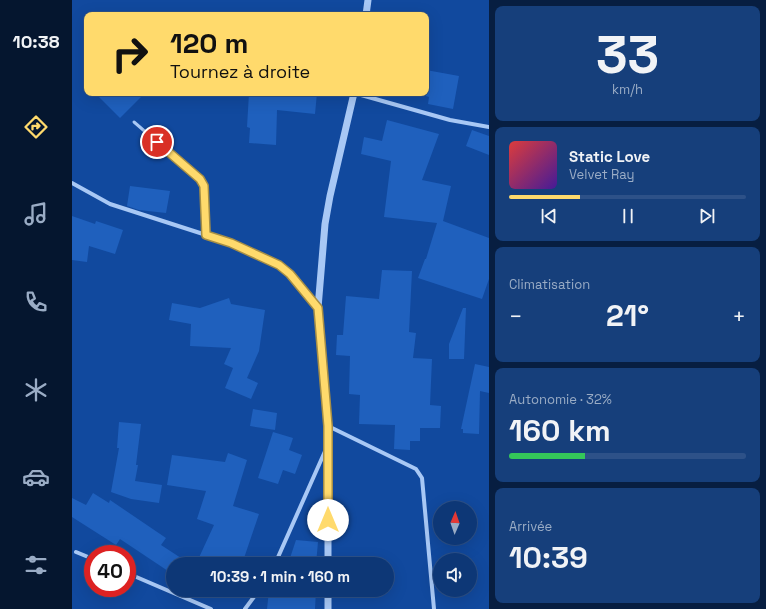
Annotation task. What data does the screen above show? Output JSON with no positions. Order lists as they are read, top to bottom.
{
  "north": "top",
  "page": {
    "tabs": "10:38",
    "tile": [
      ["33", "km/h"],
      "Climatisation",
      ["Autonomie · 32%", "160 km"],
      ["Arrivée", "10:39"]
    ],
    "turn": ["120 m", "Tournez à droite"],
    "song": ["Static Love", "Velvet Ray"],
    "heat": ["−", "21°", "+"],
    "limit": "40",
    "trip": "10:39 · 1 min · 160 m"
  }
}
